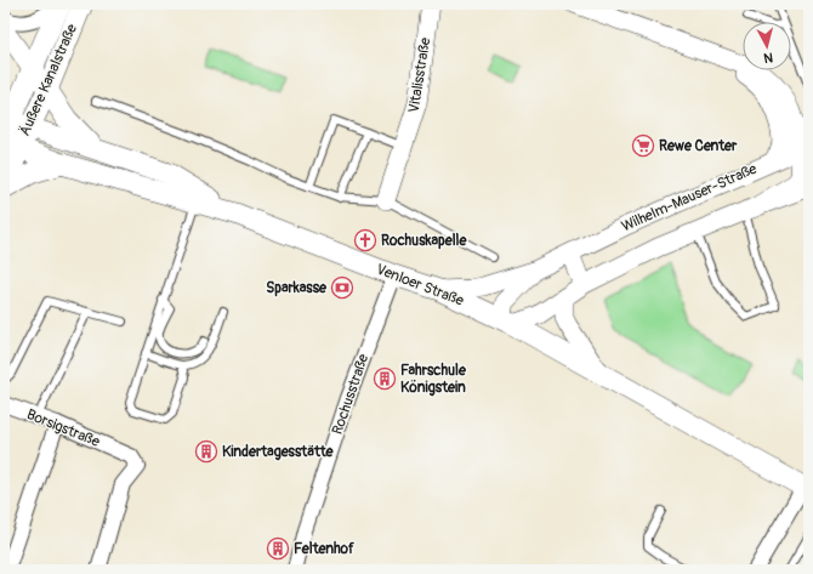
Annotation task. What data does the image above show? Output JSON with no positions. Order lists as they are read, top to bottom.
{
  "streets": {
    "main road": ["Äußere Kanalstraße", "Venloer Straße"],
    "street": [
      "Vitalisstraße",
      "Wilhelm-Mauser-Straße",
      "Rochusstraße",
      "Borsigstraße"
    ]
  },
  "crossings": [
    ["Äußere Kanalstraße", "Venloer Straße"],
    ["Wilhelm-Mauser-Straße", "Venloer Straße"],
    ["Venloer Straße", "Rochusstraße"]
  ],
  "places": {
    "supermarket": ["Rewe Center"],
    "church": ["Rochuskapelle"],
    "bank": ["Sparkasse"],
    "building": ["Fahrschule Königstein", "Kindertagesstätte", "Feltenhof"]
  },
  "north": "bottom"
}
